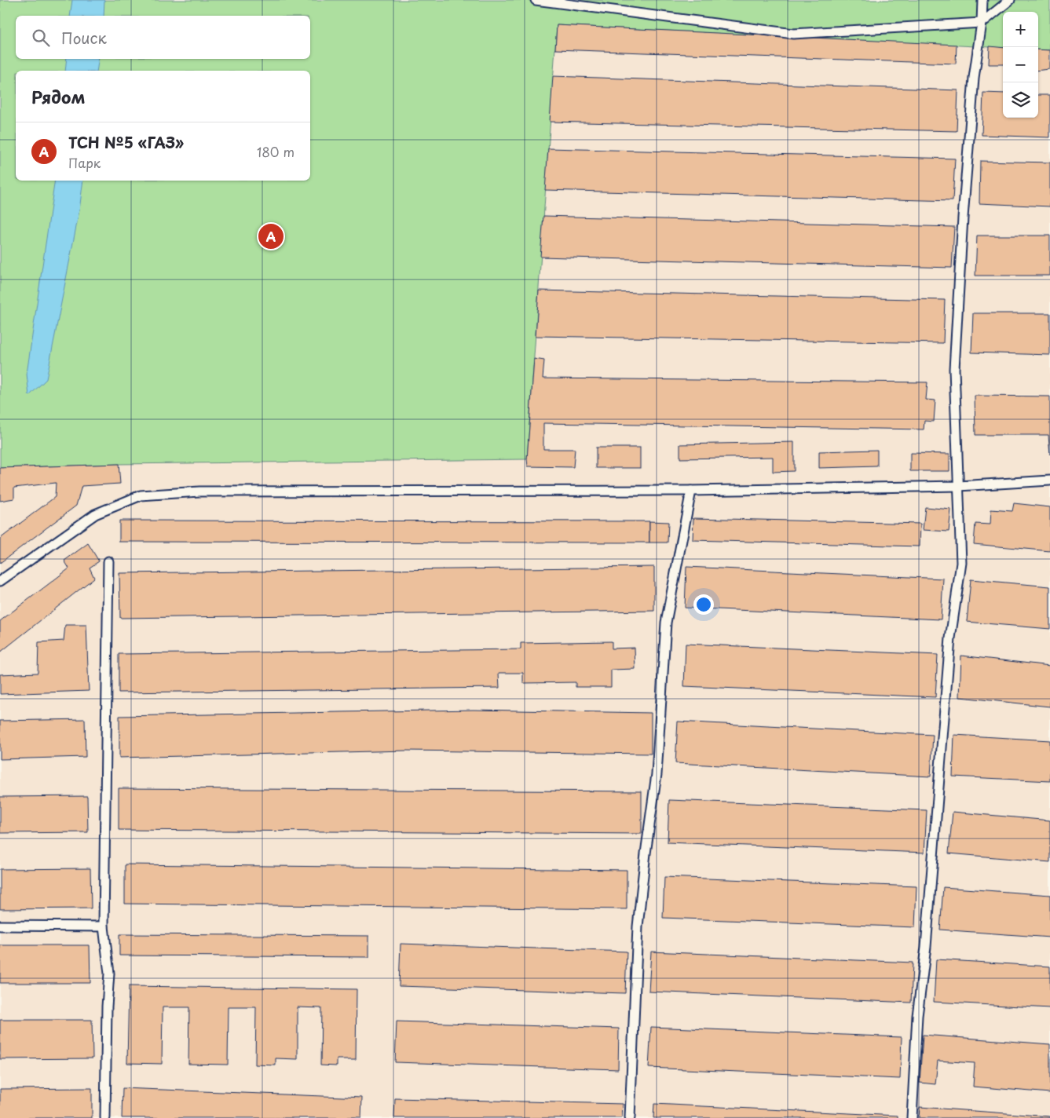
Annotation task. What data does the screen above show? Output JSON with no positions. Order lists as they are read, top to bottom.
{
  "page": {
    "map_buttons": ["+", "−"],
    "search": "Поиск",
    "heading": "Рядом",
    "list": [
      {
        "mark": "A",
        "name": "ТСН №5 «ГАЗ»",
        "note": "Парк",
        "value": "180 m"
      }
    ],
    "pins": "A"
  }
}
